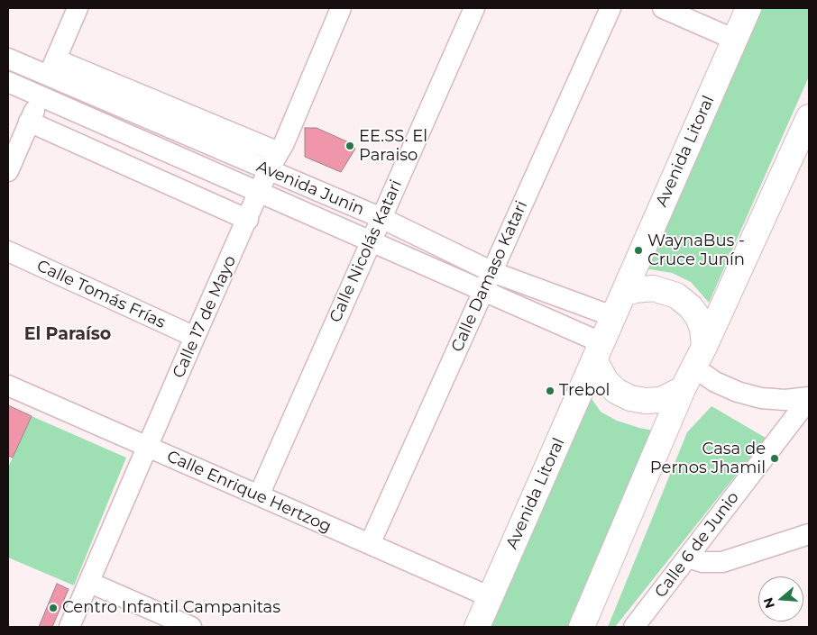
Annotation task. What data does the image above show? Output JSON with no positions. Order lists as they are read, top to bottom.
{
  "streets": {
    "main road": ["Avenida Litoral"],
    "street": [
      "Avenida Junin",
      "Calle Nicolás Katari",
      "Calle Damaso Katari",
      "Calle Tomás Frías",
      "Calle 17 de Mayo",
      "Calle Enrique Hertzog",
      "Calle 6 de Junio"
    ]
  },
  "crossings": [
    ["Avenida Litoral", "Avenida Junin"],
    ["Avenida Litoral", "Calle Enrique Hertzog"],
    ["Avenida Junin", "Calle Nicolás Katari"],
    ["Avenida Junin", "Calle Damaso Katari"],
    ["Avenida Junin", "Calle 17 de Mayo"],
    ["Calle Nicolás Katari", "Calle Enrique Hertzog"],
    ["Calle Damaso Katari", "Calle Enrique Hertzog"],
    ["Calle Tomás Frías", "Calle 17 de Mayo"],
    ["Calle 17 de Mayo", "Calle Enrique Hertzog"]
  ],
  "districts": ["El Paraíso"],
  "places": [
    "EE.SS. El Paraiso",
    "WaynaBus - Cruce Junín",
    "Trebol",
    "Casa de Pernos Jhamil",
    "Centro Infantil Campanitas"
  ],
  "north": "left"
}
